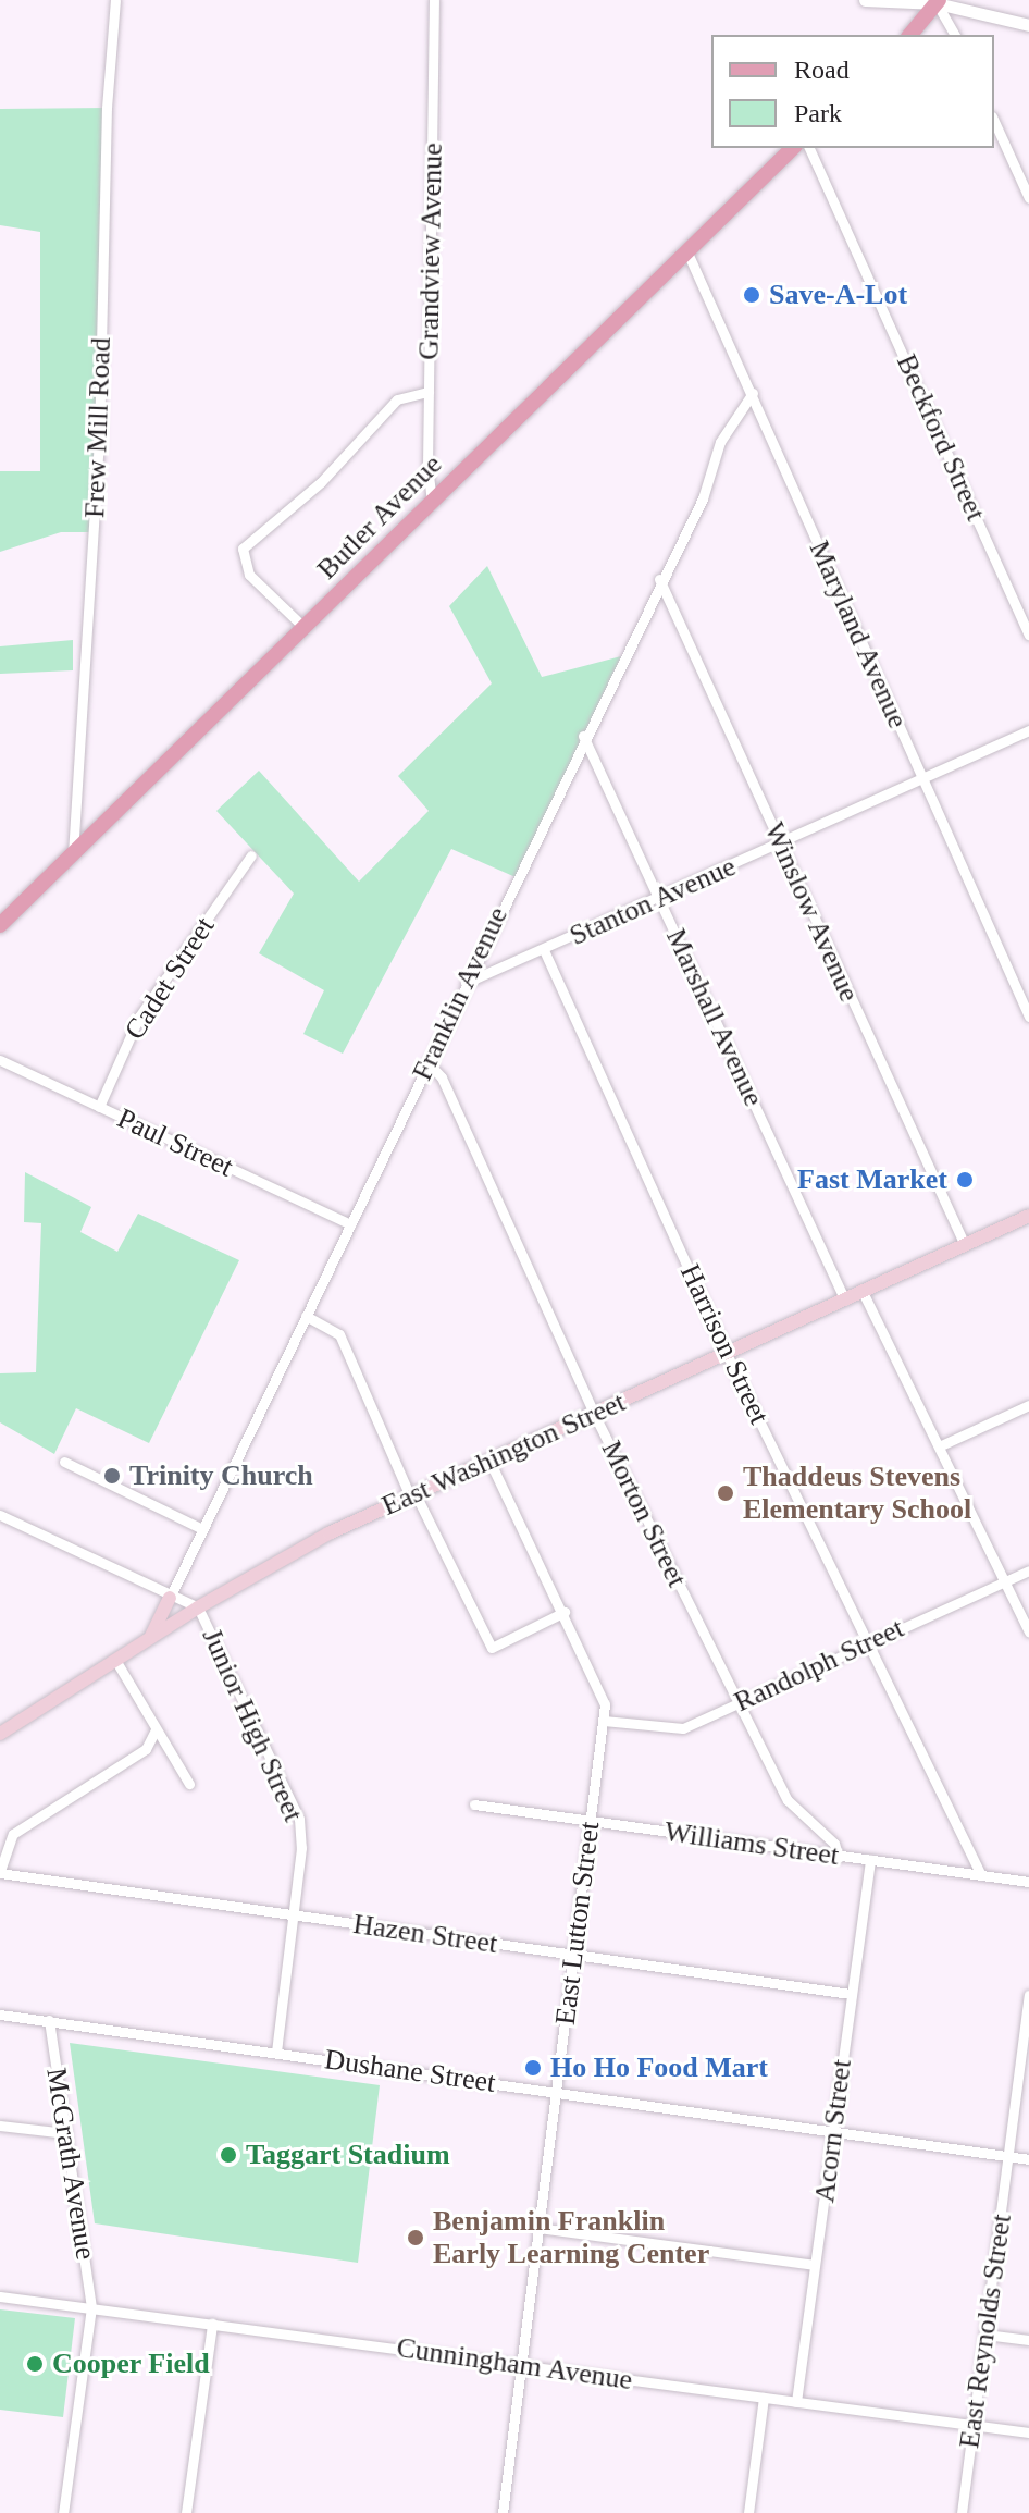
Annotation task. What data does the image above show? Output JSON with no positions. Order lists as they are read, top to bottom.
{
  "streets": {
    "main road": ["Butler Avenue", "East Washington Street"],
    "street": [
      "Grandview Avenue",
      "Frew Mill Road",
      "Beckford Street",
      "Maryland Avenue",
      "Stanton Avenue",
      "Winslow Avenue",
      "Cadet Street",
      "Franklin Avenue",
      "Marshall Avenue",
      "Paul Street",
      "Harrison Street",
      "Morton Street",
      "Randolph Street",
      "Junior High Street",
      "Williams Street",
      "East Lutton Street",
      "Hazen Street",
      "Dushane Street",
      "Acorn Street",
      "McGrath Avenue",
      "East Reynolds Street",
      "Cunningham Avenue"
    ]
  },
  "crossings": [
    ["Grandview Avenue", "Butler Avenue"],
    ["Frew Mill Road", "Butler Avenue"],
    ["Butler Avenue", "Maryland Avenue"],
    ["Maryland Avenue", "Stanton Avenue"],
    ["Maryland Avenue", "Franklin Avenue"],
    ["Stanton Avenue", "Winslow Avenue"],
    ["Stanton Avenue", "Franklin Avenue"],
    ["Stanton Avenue", "Marshall Avenue"],
    ["Stanton Avenue", "Harrison Street"],
    ["Winslow Avenue", "Franklin Avenue"],
    ["Winslow Avenue", "East Washington Street"],
    ["Cadet Street", "Paul Street"],
    ["Franklin Avenue", "Marshall Avenue"],
    ["Franklin Avenue", "Paul Street"],
    ["Franklin Avenue", "Morton Street"],
    ["Marshall Avenue", "East Washington Street"],
    ["Harrison Street", "East Washington Street"],
    ["Harrison Street", "Randolph Street"],
    ["Harrison Street", "Williams Street"],
    ["East Washington Street", "Morton Street"],
    ["East Washington Street", "Junior High Street"],
    ["East Washington Street", "East Lutton Street"],
    ["Morton Street", "Randolph Street"],
    ["Morton Street", "Williams Street"],
    ["Randolph Street", "East Lutton Street"],
    ["Junior High Street", "Hazen Street"],
    ["Junior High Street", "Dushane Street"],
    ["Williams Street", "East Lutton Street"],
    ["Williams Street", "Acorn Street"],
    ["East Lutton Street", "Hazen Street"],
    ["East Lutton Street", "Dushane Street"],
    ["East Lutton Street", "Cunningham Avenue"],
    ["Hazen Street", "Acorn Street"],
    ["Dushane Street", "Acorn Street"],
    ["Dushane Street", "McGrath Avenue"],
    ["Dushane Street", "East Reynolds Street"],
    ["Acorn Street", "Cunningham Avenue"],
    ["McGrath Avenue", "Cunningham Avenue"],
    ["East Reynolds Street", "Cunningham Avenue"]
  ],
  "places": [
    "Save-A-Lot",
    "Fast Market",
    "Trinity Church",
    "Thaddeus Stevens Elementary School",
    "Ho Ho Food Mart",
    "Taggart Stadium",
    "Benjamin Franklin Early Learning Center",
    "Cooper Field"
  ],
  "legend": ["Road", "Park"]
}
